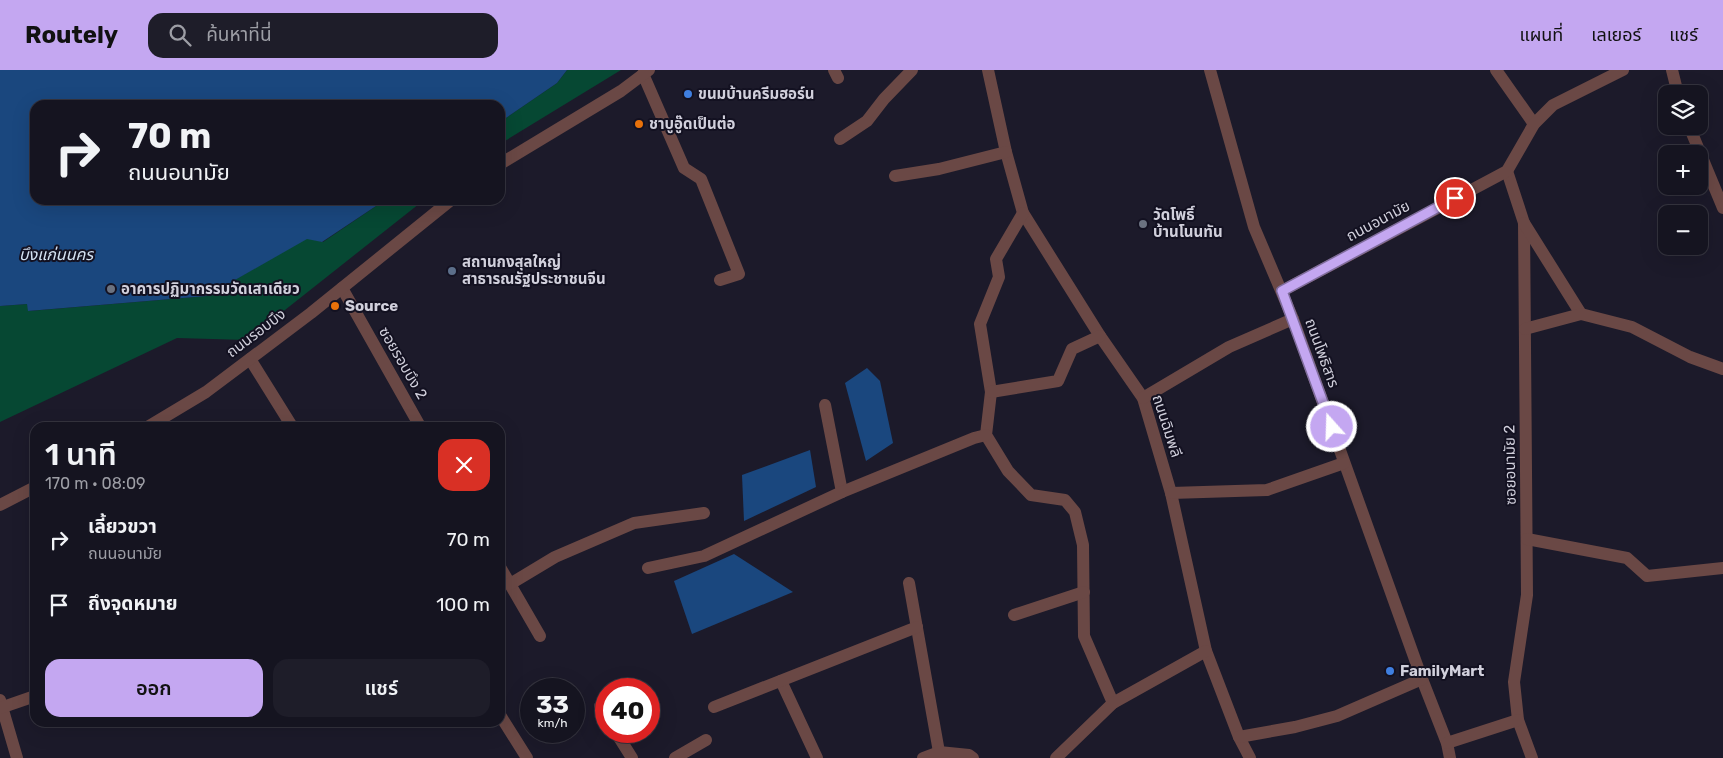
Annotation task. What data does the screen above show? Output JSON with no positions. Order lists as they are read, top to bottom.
{
  "streets": {
    "street": [
      "ถนนอนามัย",
      "ถนนรอบบึง",
      "ถนนโพธิสาร",
      "ซอยรอบบึง 2",
      "ถนนฉิมพลี",
      "ซอยอนามัย 2"
    ]
  },
  "crossings": [
    ["ถนนอนามัย", "ถนนโพธิสาร"],
    ["ถนนอนามัย", "ซอยอนามัย 2"],
    ["ถนนรอบบึง", "ซอยรอบบึง 2"]
  ],
  "water": ["บึงแก่นนคร"],
  "places": [
    "ขนมบ้านครีมฮอร์น",
    "ชาบูอู๊ดเป็นต่อ",
    "วัดโพธิ์ บ้านโนนทัน",
    "สถานกงสุลใหญ่ สาธารณรัฐประชาชนจีน",
    "อาคารปฏิมากรรมวัดเสาเดียว",
    "Source",
    "FamilyMart"
  ],
  "page": {
    "header": "Routely",
    "search": "ค้นหาที่นี่",
    "nav": ["แผนที่", "เลเยอร์", "แชร์"],
    "map_buttons": ["+", "−"],
    "turn": ["70 m", "ถนนอนามัย"],
    "heading": ["1 นาที", "170 m · 08:09"],
    "list": [
      {
        "name": "เลี้ยวขวา",
        "note": "ถนนอนามัย",
        "value": "70 m"
      },
      {
        "name": "ถึงจุดหมาย",
        "value": "100 m"
      }
    ],
    "buttons": ["ออก", "แชร์"],
    "speed": "33 km/h",
    "limit": "40"
  }
}
